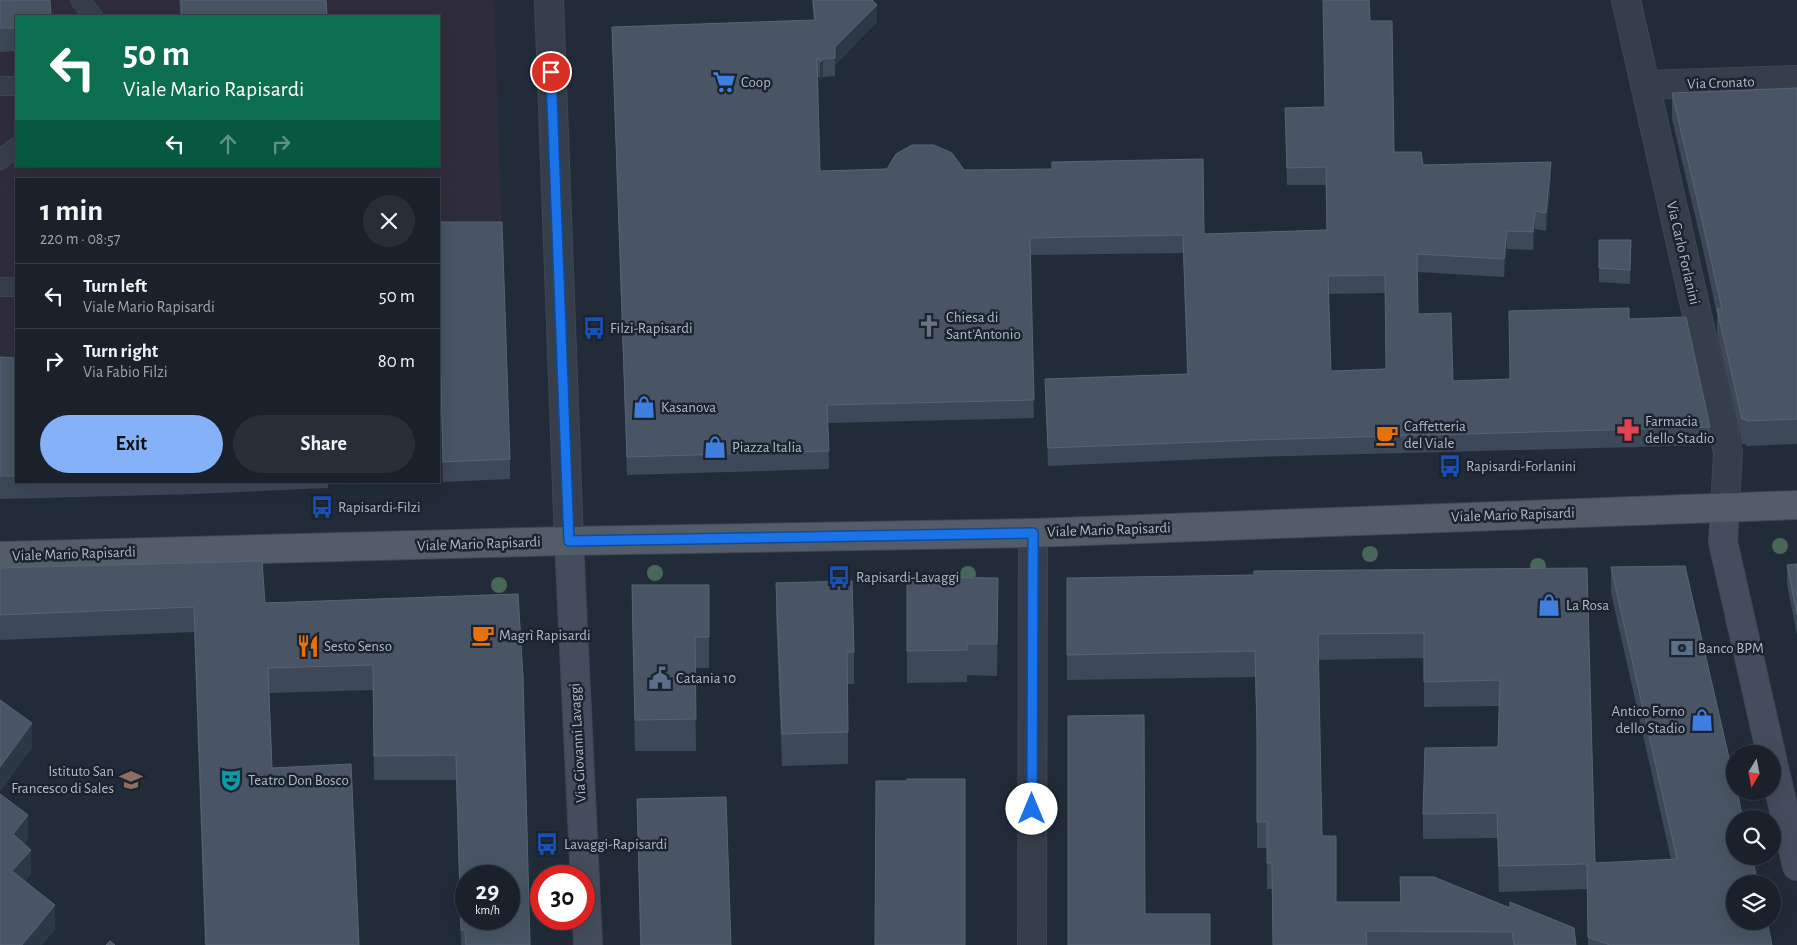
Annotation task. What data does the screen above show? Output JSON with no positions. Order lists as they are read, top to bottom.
{
  "streets": {
    "main road": ["Viale Mario Rapisardi", "Via Giovanni Lavaggi"],
    "street": ["Via Cronato", "Via Carlo Forlanini"]
  },
  "crossings": [
    ["Via Cronato", "Via Carlo Forlanini"],
    ["Via Carlo Forlanini", "Viale Mario Rapisardi"],
    ["Viale Mario Rapisardi", "Via Giovanni Lavaggi"]
  ],
  "places": {
    "supermarket": ["Coop"],
    "church": ["Chiesa di Sant'Antonio"],
    "bus stop": [
      "Filzi-Rapisardi",
      "Rapisardi-Forlanini",
      "Rapisardi-Filzi",
      "Rapisardi-Lavaggi",
      "Lavaggi-Rapisardi"
    ],
    "shop": [
      "Kasanova",
      "Piazza Italia",
      "La Rosa",
      "Antico Forno dello Stadio"
    ],
    "pharmacy": ["Farmacia dello Stadio"],
    "cafe": ["Caffetteria del Viale", "Magrì Rapisardi"],
    "restaurant": ["Sesto Senso"],
    "bank": ["Banco BPM"],
    "public building": ["Catania 10"],
    "school or university": ["Istituto San Francesco di Sales"],
    "theatre": ["Teatro Don Bosco"]
  },
  "north": "bottom",
  "page": {
    "turn": ["50 m", "Viale Mario Rapisardi"],
    "heading": ["1 min", "220 m · 08:57"],
    "list": [
      {
        "name": "Turn left",
        "note": "Viale Mario Rapisardi",
        "value": "50 m"
      },
      {
        "name": "Turn right",
        "note": "Via Fabio Filzi",
        "value": "80 m"
      }
    ],
    "buttons": ["Exit", "Share"],
    "speed": "29 km/h",
    "limit": "30"
  }
}
